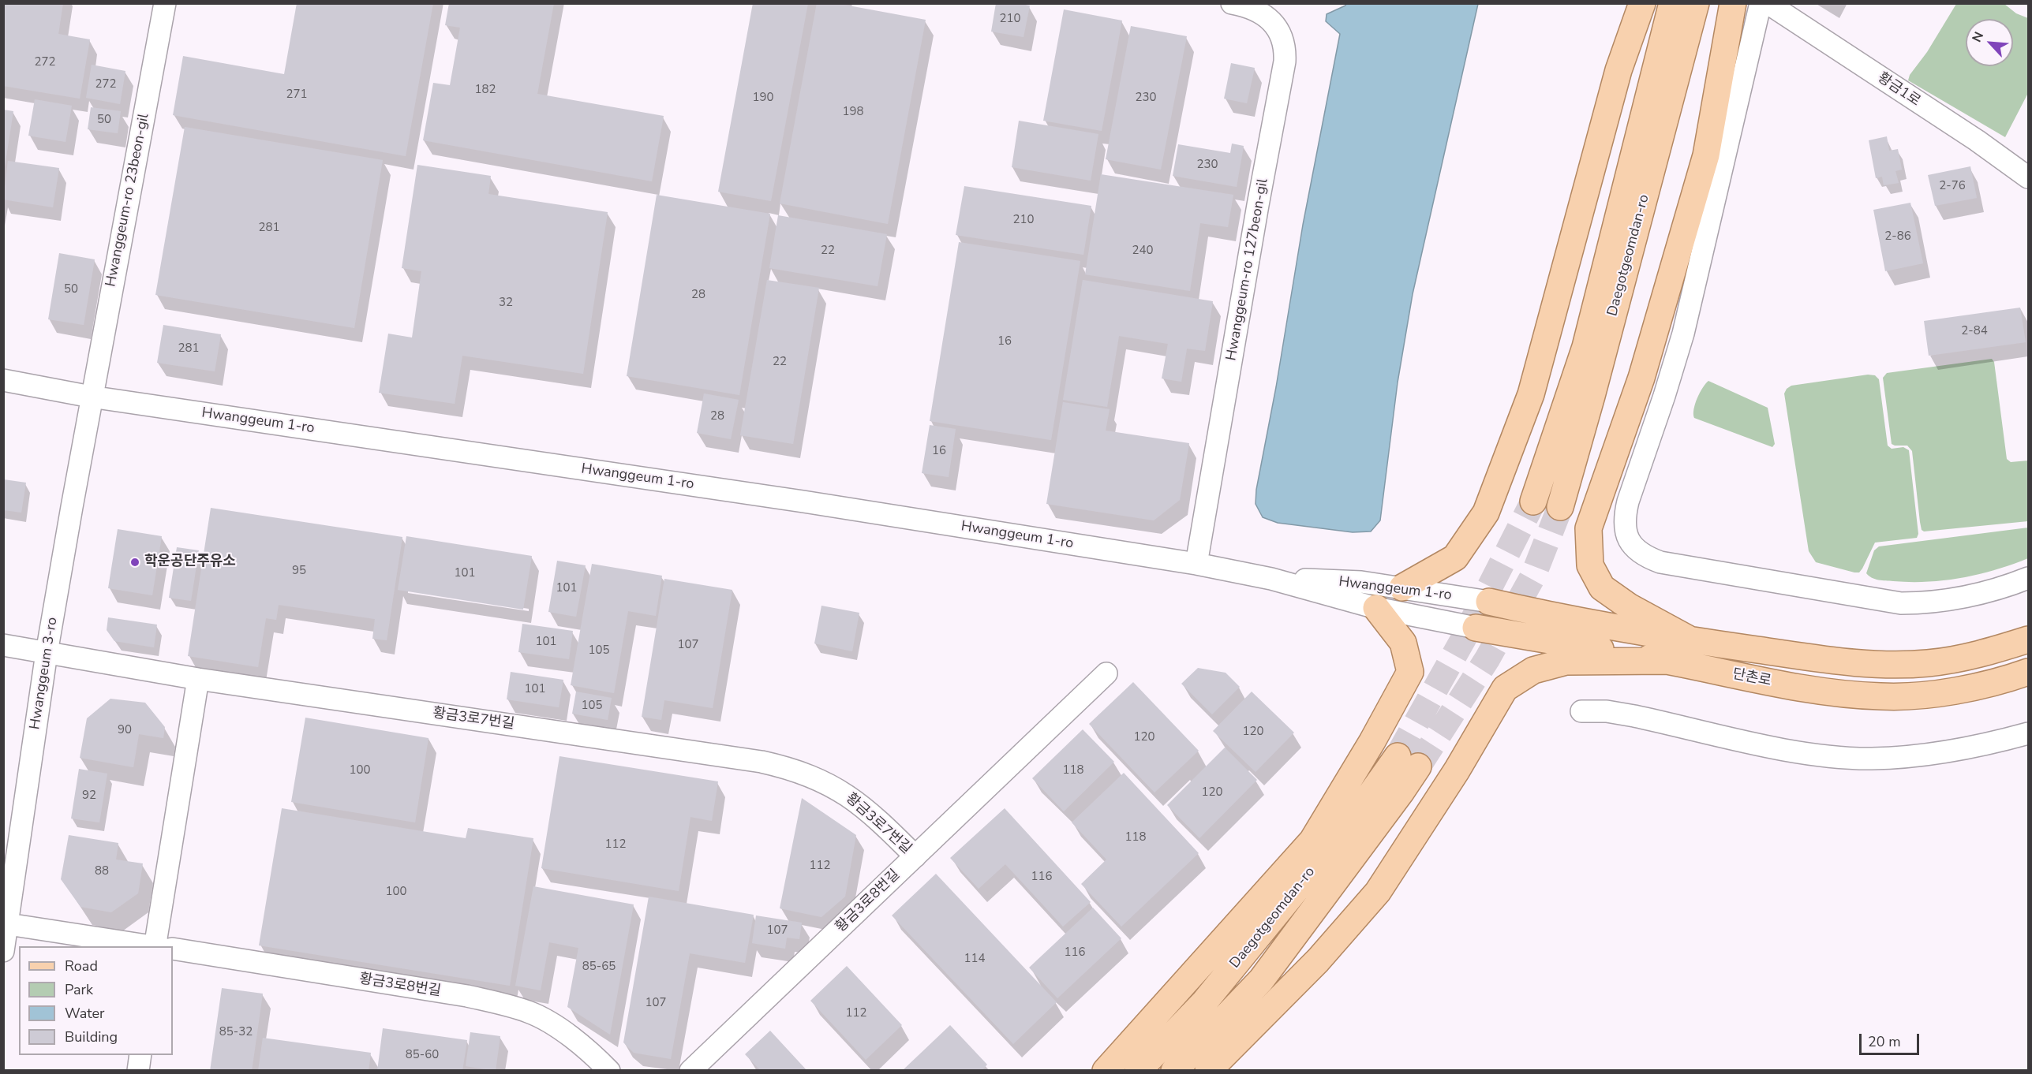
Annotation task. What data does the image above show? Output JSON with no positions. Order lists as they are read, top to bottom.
{
  "streets": {
    "main road": ["Daegotgeomdan-ro", "단촌로"],
    "street": [
      "황금1로",
      "Hwanggeum-ro 23beon-gil",
      "Hwanggeum-ro 127beon-gil",
      "Hwanggeum 1-ro",
      "Hwanggeum 3-ro",
      "황금3로7번길",
      "황금3로8번길"
    ]
  },
  "crossings": [
    ["Hwanggeum-ro 23beon-gil", "Hwanggeum 1-ro"],
    ["Hwanggeum-ro 23beon-gil", "Hwanggeum 3-ro"],
    ["Hwanggeum-ro 127beon-gil", "Hwanggeum 1-ro"],
    ["Hwanggeum 1-ro", "Hwanggeum 3-ro"],
    ["Hwanggeum 1-ro", "단촌로"],
    ["Hwanggeum 3-ro", "황금3로7번길"],
    ["Hwanggeum 3-ro", "황금3로8번길"],
    ["황금3로7번길", "황금3로8번길"]
  ],
  "places": ["학운공단주유소"],
  "house_numbers": [
    "210",
    "272",
    "272",
    "182",
    "271",
    "190",
    "230",
    "198",
    "50",
    "230",
    "2-76",
    "210",
    "281",
    "2-86",
    "22",
    "240",
    "50",
    "28",
    "32",
    "2-84",
    "16",
    "281",
    "22",
    "28",
    "16",
    "95",
    "101",
    "101",
    "101",
    "107",
    "105",
    "101",
    "105",
    "90",
    "120",
    "120",
    "100",
    "118",
    "120",
    "92",
    "118",
    "112",
    "112",
    "88",
    "116",
    "100",
    "107",
    "116",
    "114",
    "85-65",
    "107",
    "112",
    "85-32",
    "85-60"
  ],
  "legend": [
    "Road",
    "Park",
    "Water",
    "Building"
  ],
  "scale_bar": "20 m",
  "north": "top left"
}
